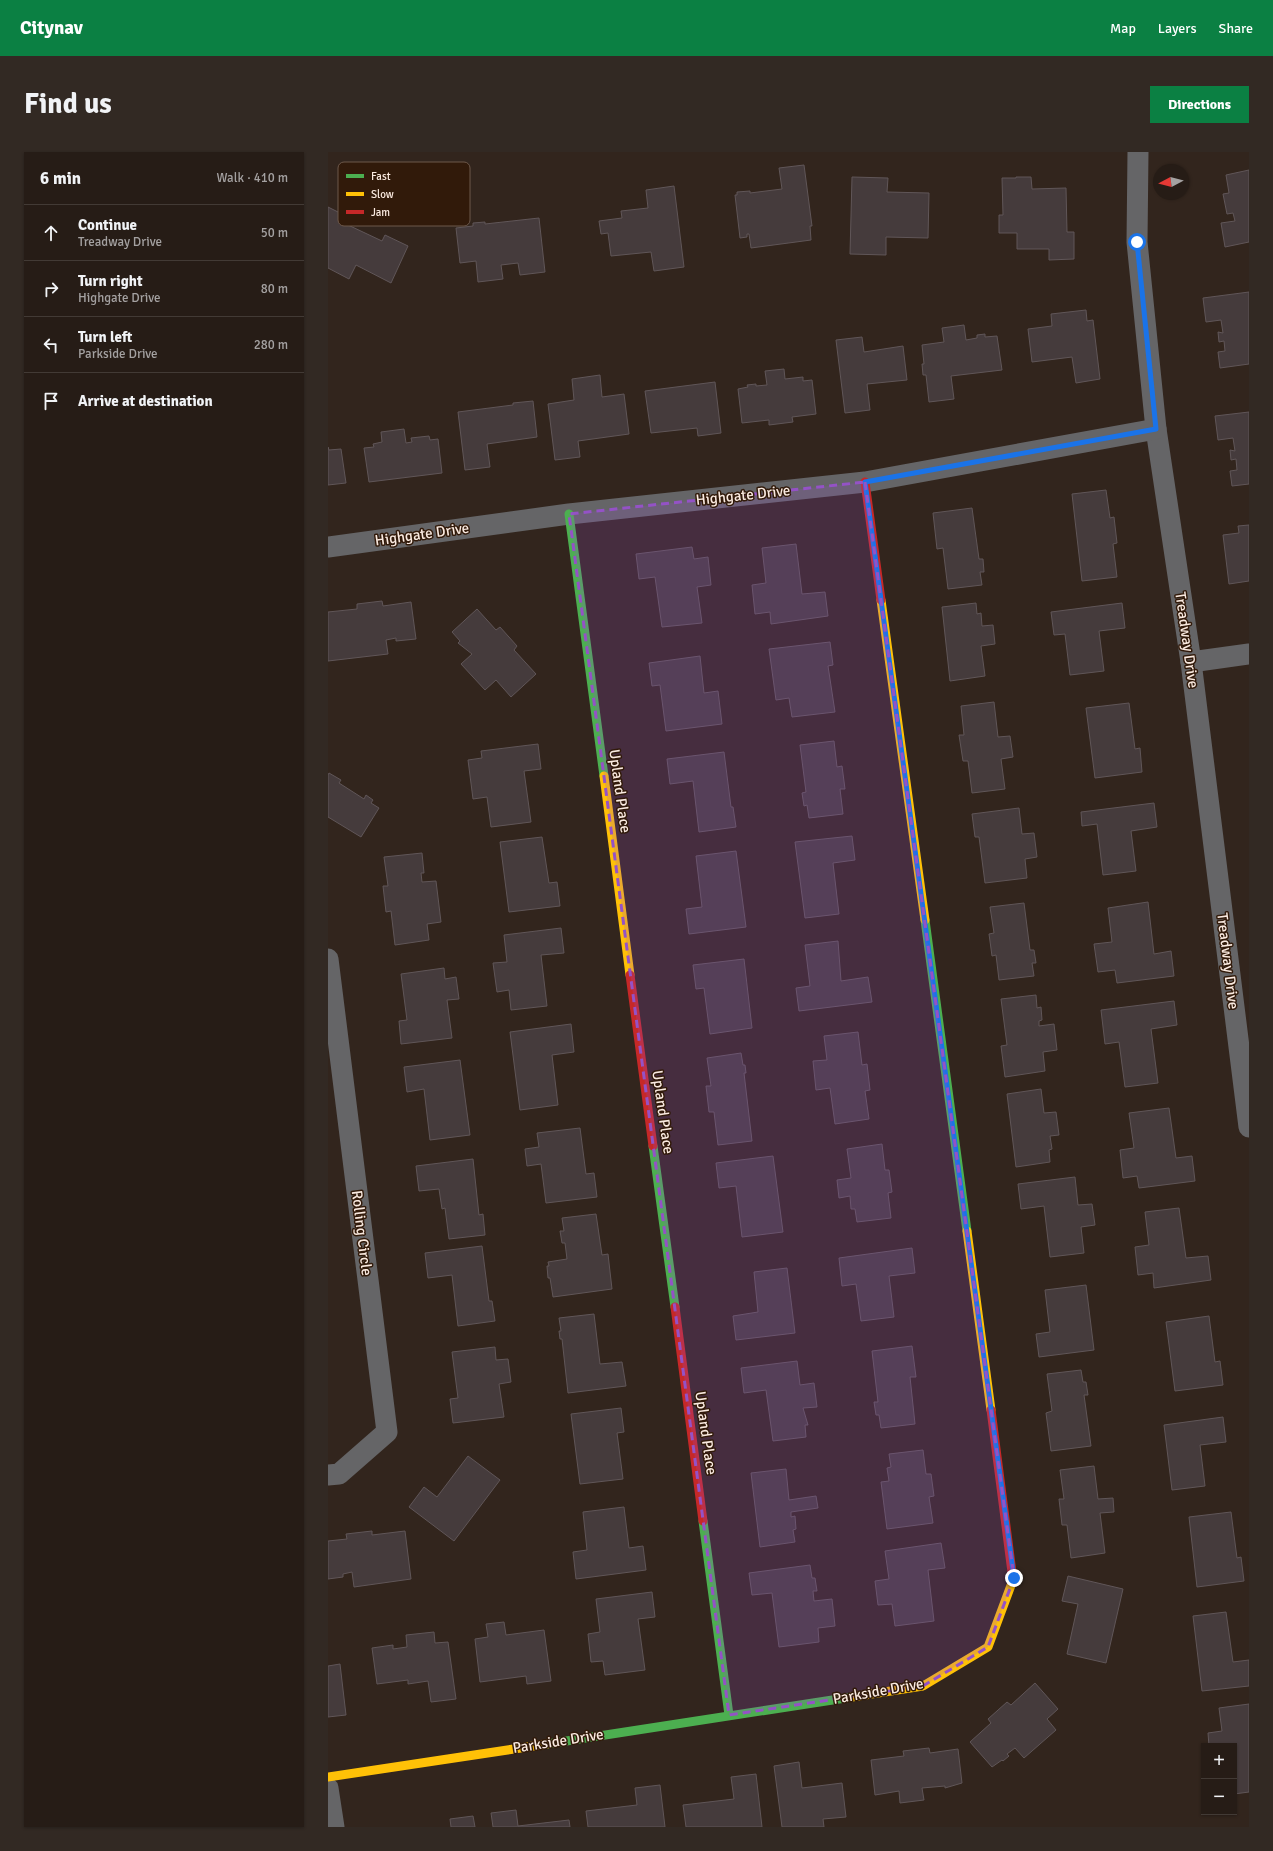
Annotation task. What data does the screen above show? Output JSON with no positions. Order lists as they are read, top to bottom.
{
  "streets": {
    "street": [
      "Highgate Drive",
      "Treadway Drive",
      "Upland Place",
      "Rolling Circle",
      "Parkside Drive"
    ]
  },
  "crossings": [
    ["Highgate Drive", "Treadway Drive"],
    ["Highgate Drive", "Upland Place"],
    ["Highgate Drive", "Parkside Drive"],
    ["Upland Place", "Parkside Drive"]
  ],
  "legend": ["Fast", "Slow", "Jam"],
  "north": "left",
  "page": {
    "header": "Citynav",
    "nav": ["Map", "Layers", "Share"],
    "buttons": "Directions",
    "title": "Find us",
    "heading": ["6 min", "Walk · 410 m"],
    "list": [
      ["Continue", "Treadway Drive", "50 m"],
      ["Turn right", "Highgate Drive", "80 m"],
      ["Turn left", "Parkside Drive", "280 m"],
      "Arrive at destination"
    ],
    "map_buttons": ["+", "−"]
  }
}
